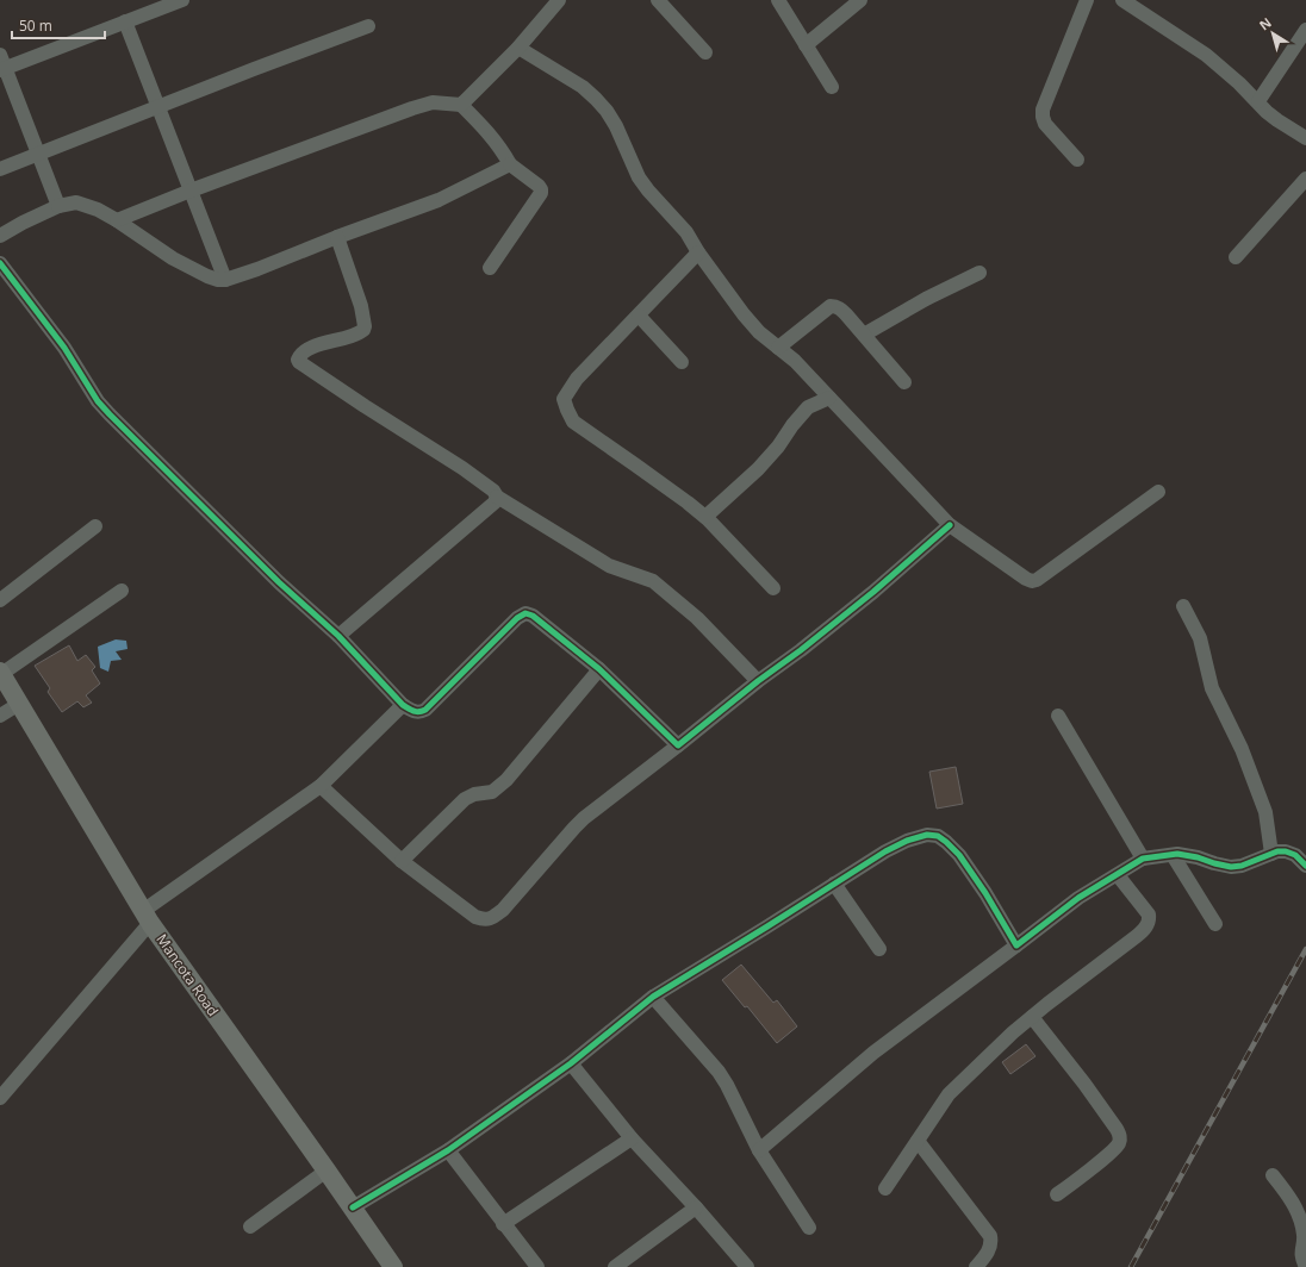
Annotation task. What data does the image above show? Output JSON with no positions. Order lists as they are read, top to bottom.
{
  "streets": {
    "main road": ["Mancota Road"]
  },
  "scale_bar": "50 m",
  "north": "top left"
}
